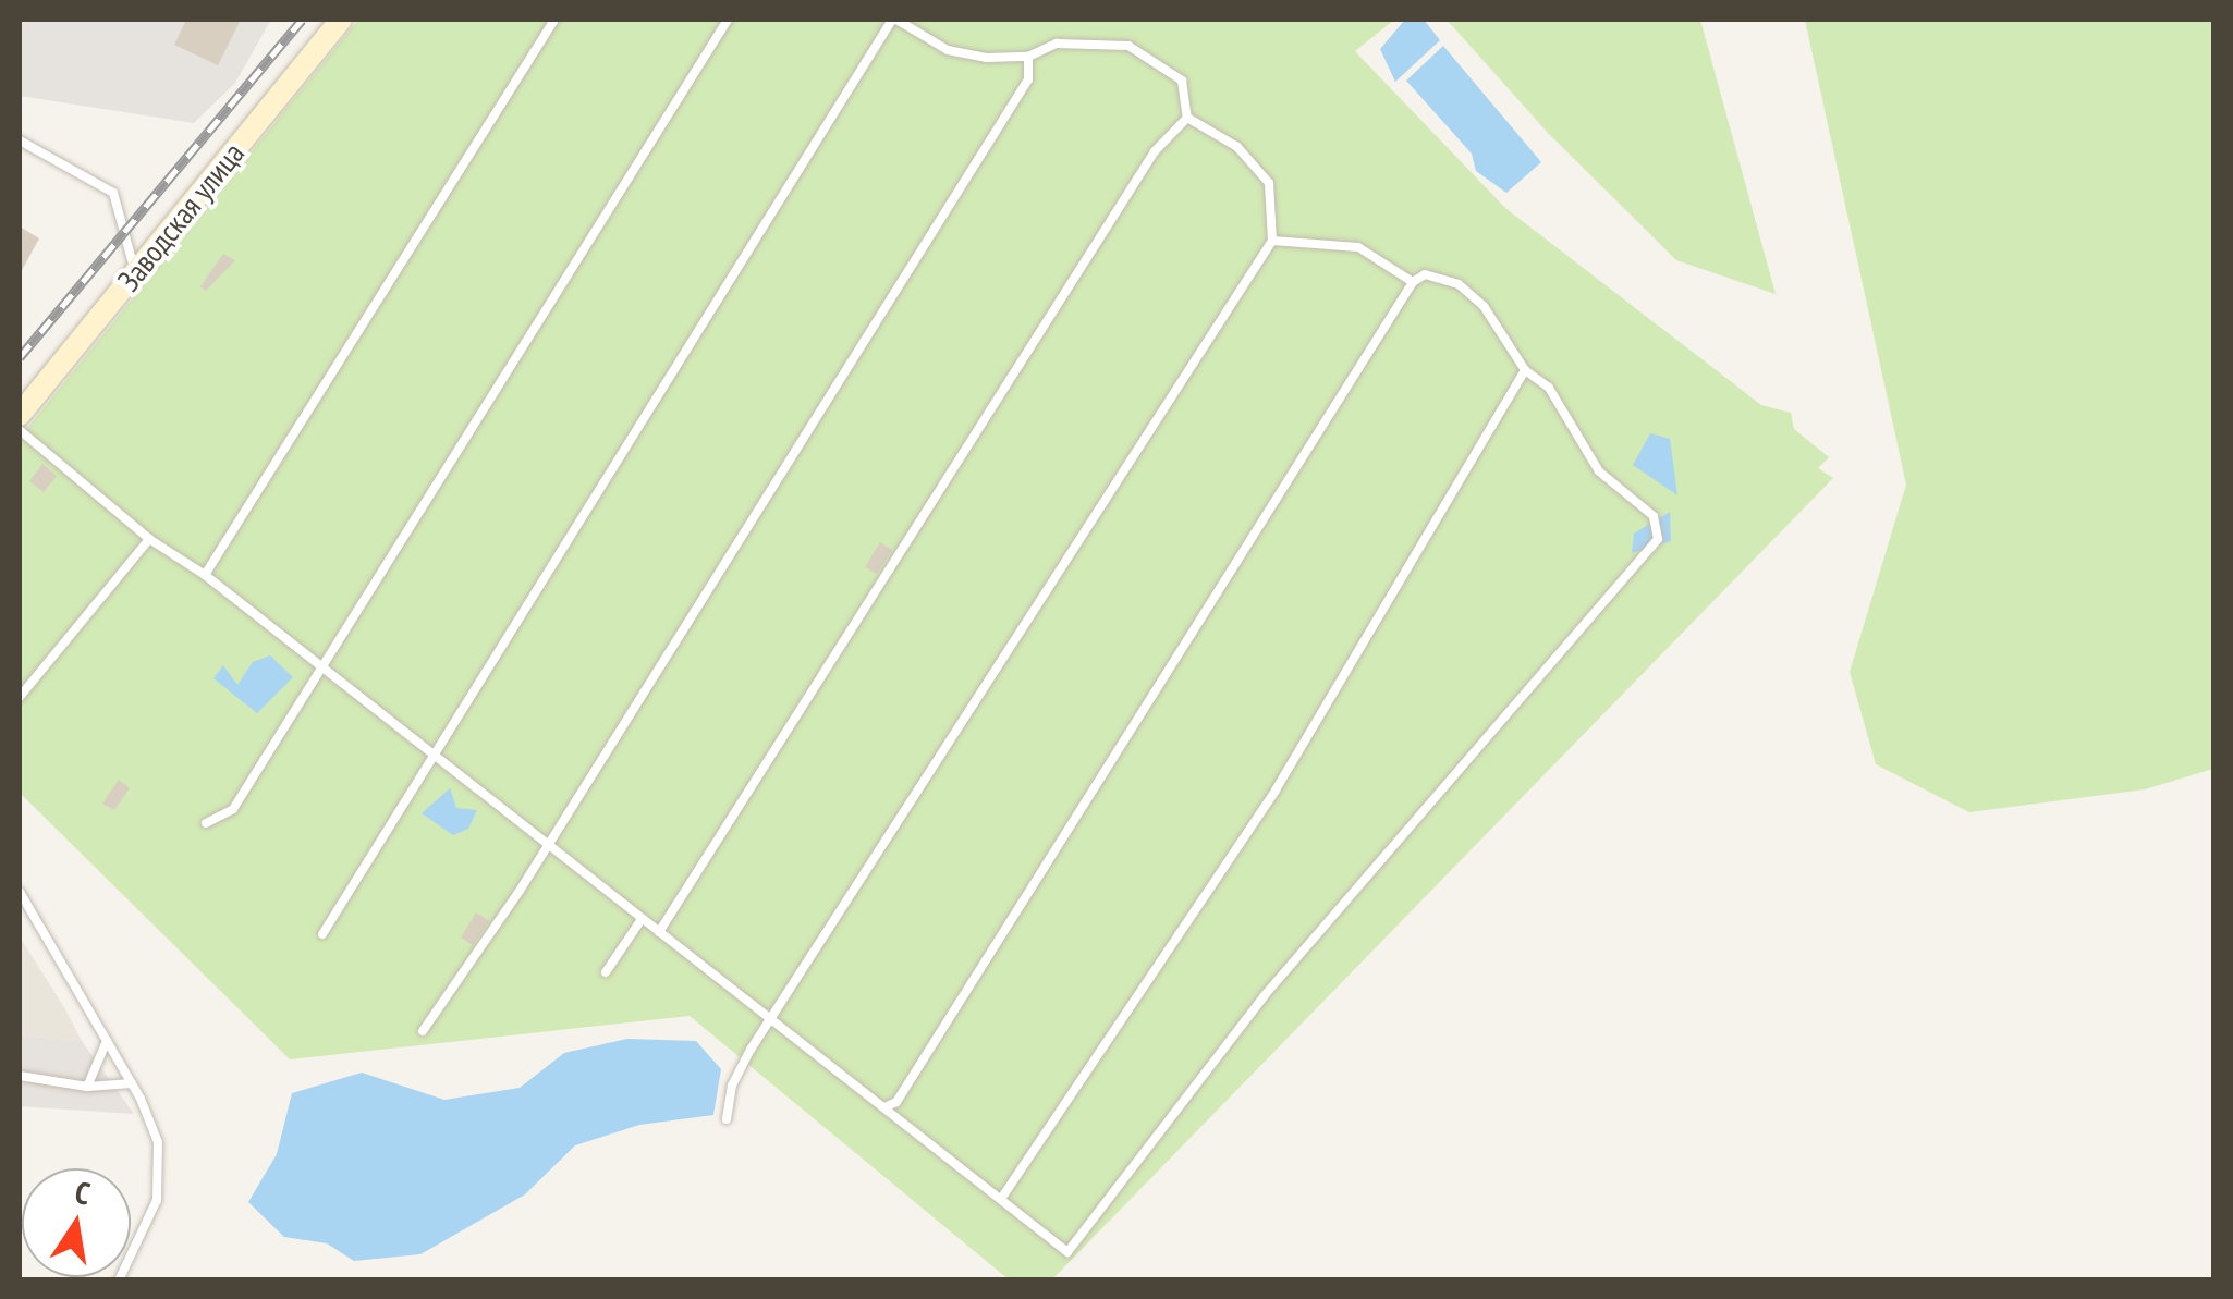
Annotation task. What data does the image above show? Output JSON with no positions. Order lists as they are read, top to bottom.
{
  "streets": {
    "street": ["Заводская улица"]
  },
  "north": "top"
}
